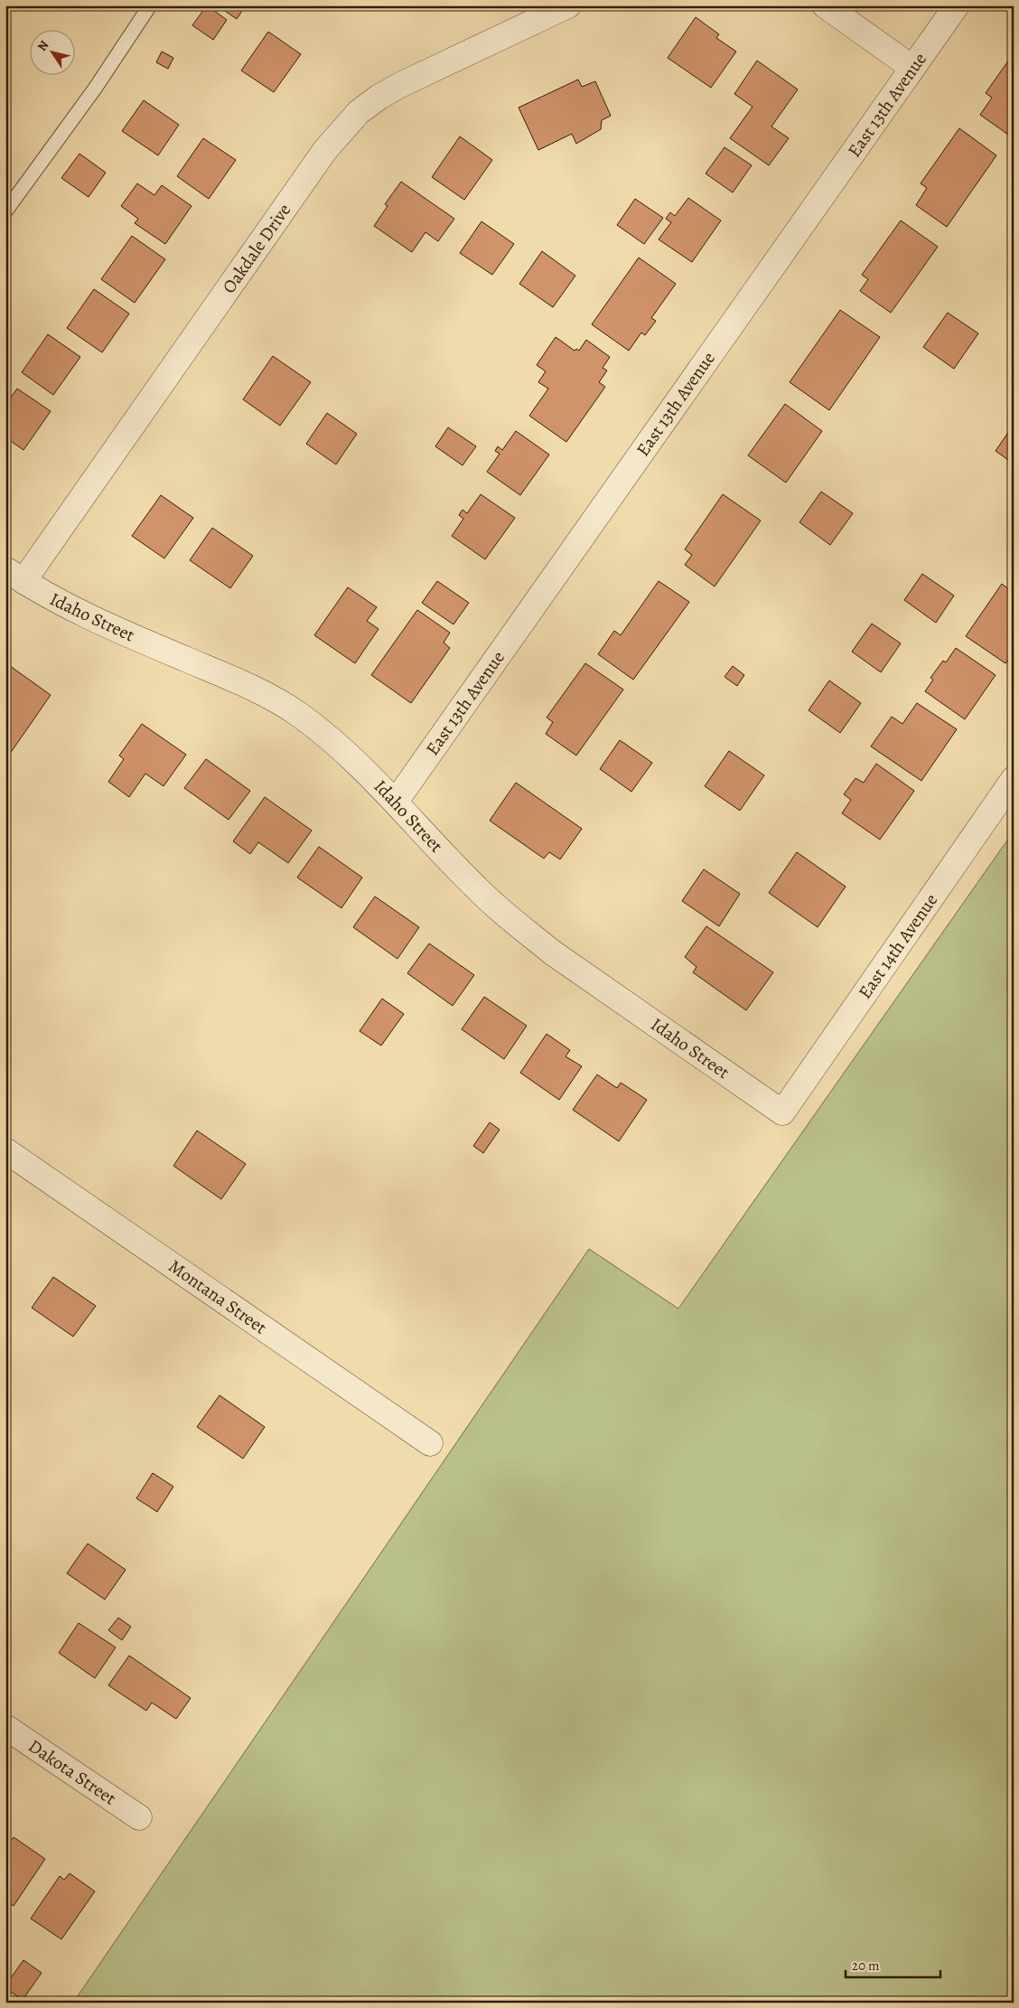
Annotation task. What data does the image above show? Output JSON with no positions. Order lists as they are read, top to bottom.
{
  "streets": {
    "street": [
      "East 13th Avenue",
      "Oakdale Drive",
      "Idaho Street",
      "East 14th Avenue",
      "Montana Street",
      "Dakota Street"
    ]
  },
  "crossings": [
    ["East 13th Avenue", "Idaho Street"],
    ["Oakdale Drive", "Idaho Street"],
    ["Idaho Street", "East 14th Avenue"]
  ],
  "scale_bar": "20 m",
  "north": "top left"
}
